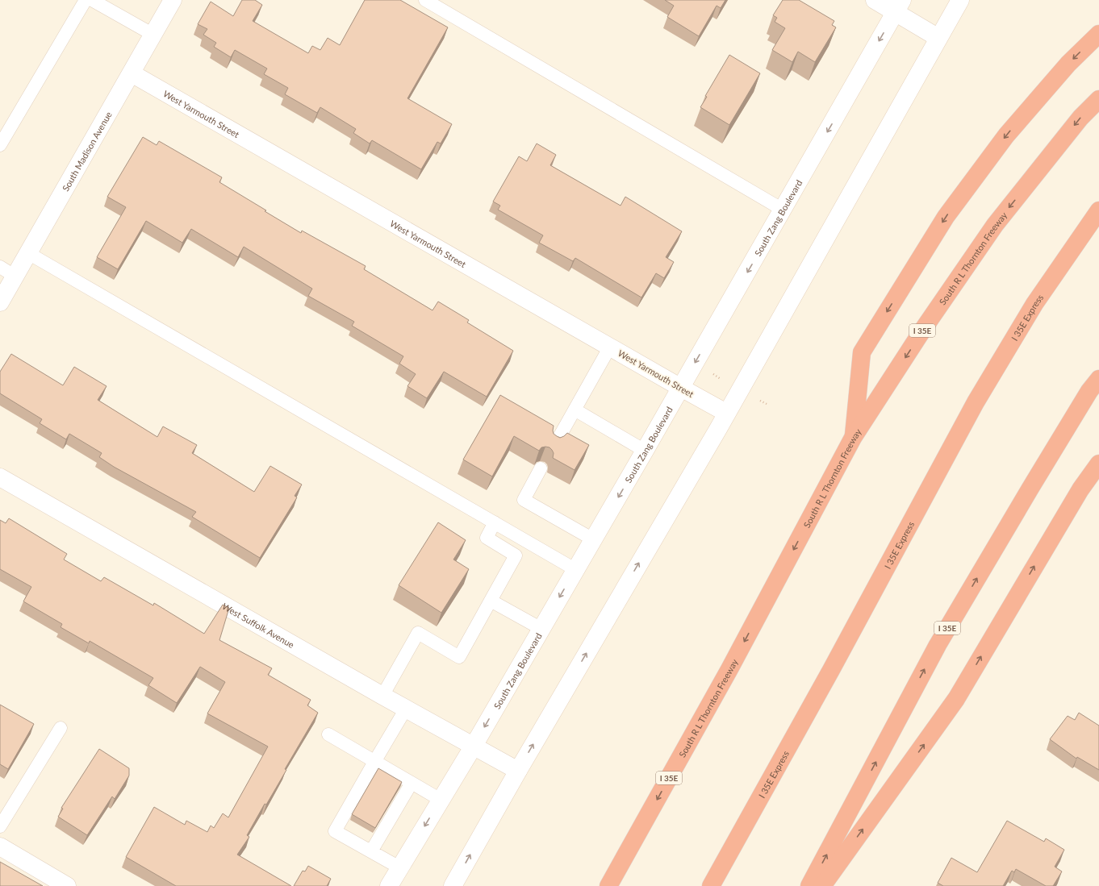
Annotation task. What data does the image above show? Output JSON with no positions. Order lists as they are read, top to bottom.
{
  "streets": {
    "highway": ["South R L Thornton Freeway", "I 35E Express", "I 35E"],
    "main road": [
      "West Yarmouth Street",
      "South Madison Avenue",
      "South Zang Boulevard",
      "West Suffolk Avenue"
    ]
  },
  "crossings": [
    ["West Yarmouth Street", "South Madison Avenue"],
    ["West Yarmouth Street", "South Zang Boulevard"],
    ["South Zang Boulevard", "West Suffolk Avenue"]
  ]
}
